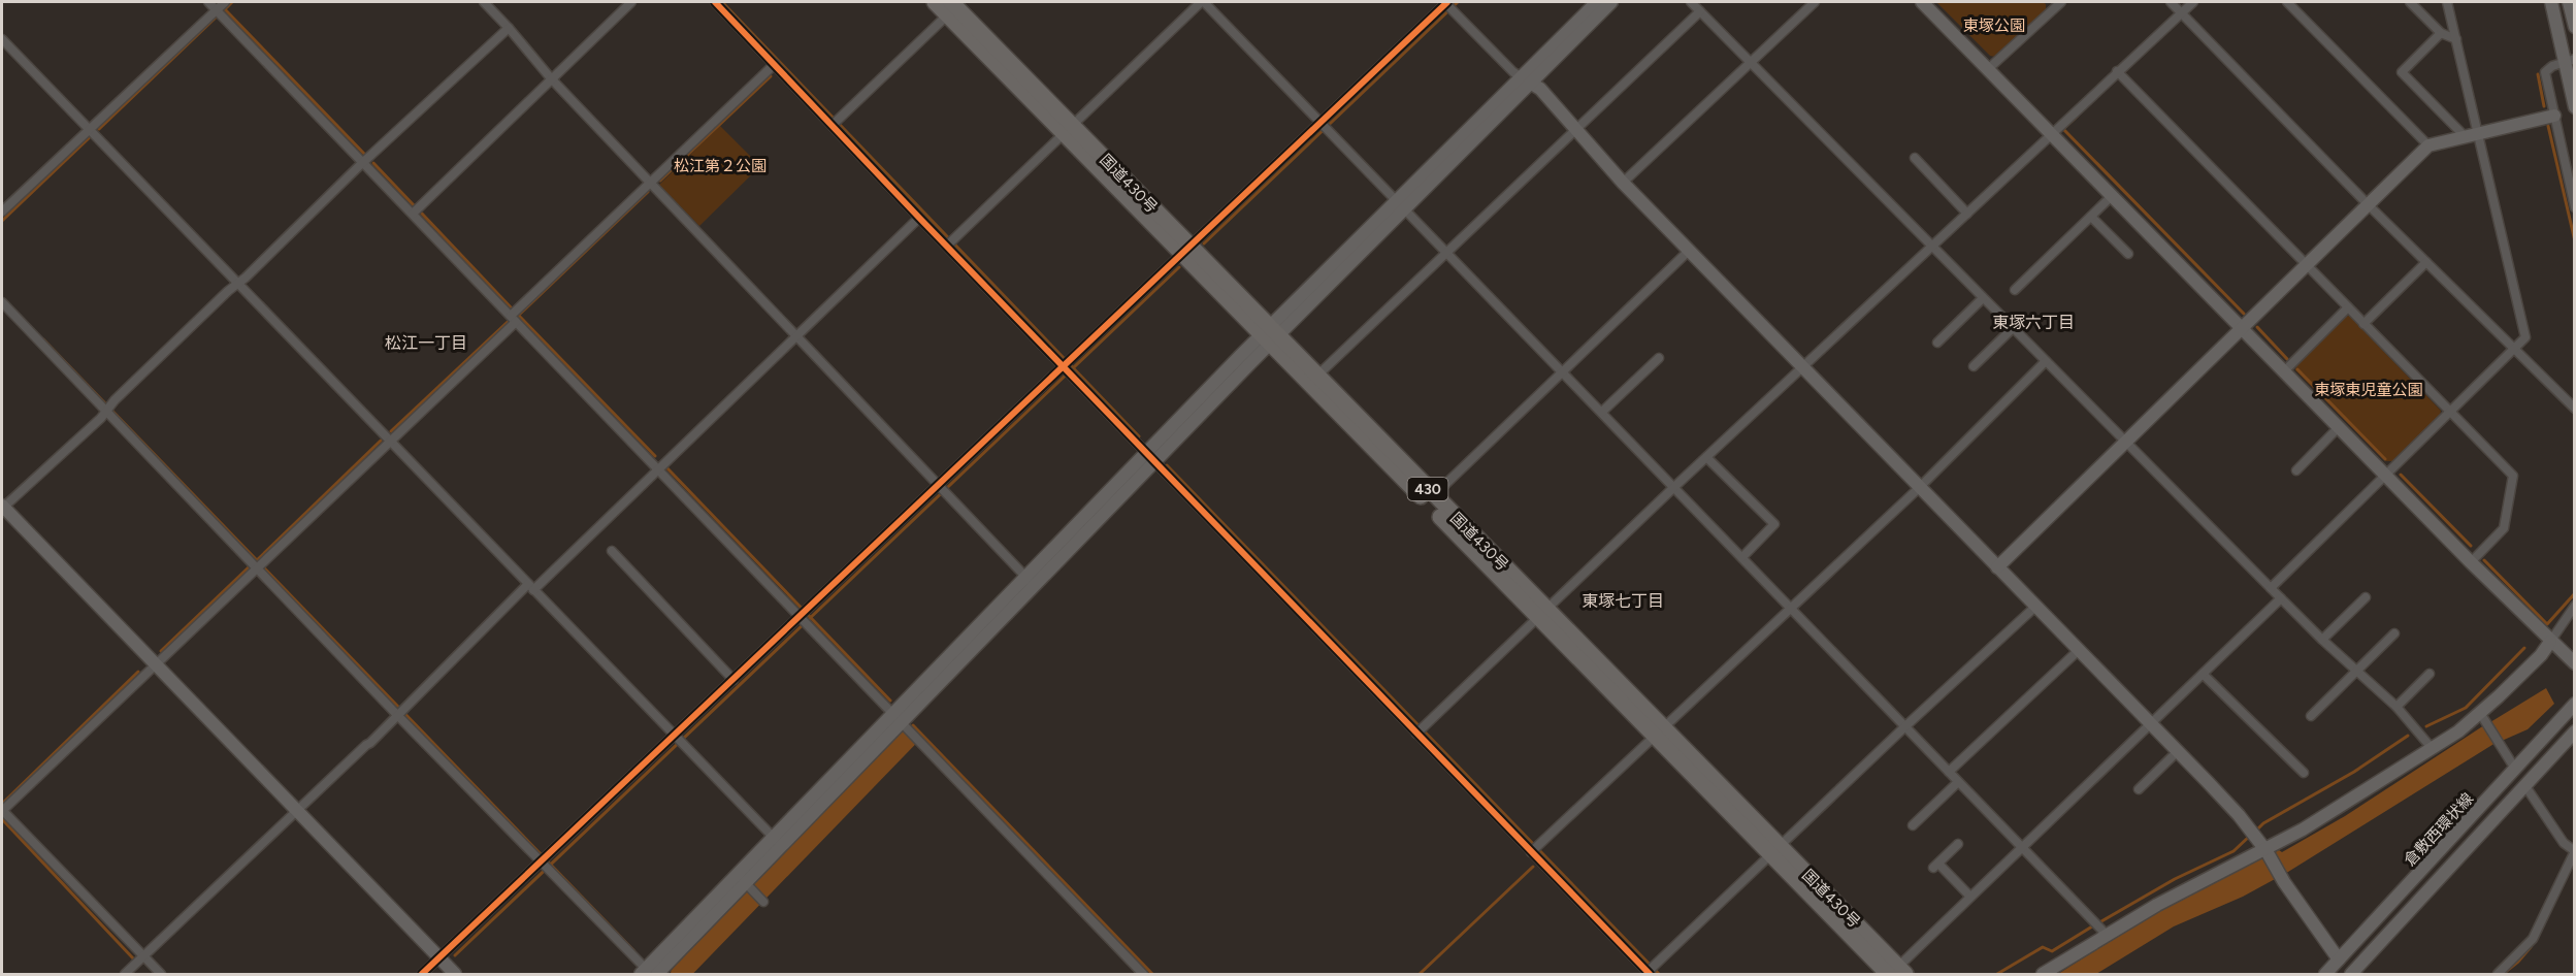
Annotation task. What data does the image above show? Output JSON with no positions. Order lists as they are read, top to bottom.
{
  "streets": {
    "highway": ["国道430号", "430"],
    "street": ["倉敷西環状線"]
  },
  "districts": ["東塚六丁目", "松江一丁目", "東塚七丁目"],
  "parks": ["東塚公園", "松江第２公園", "東塚東児童公園"]
}
